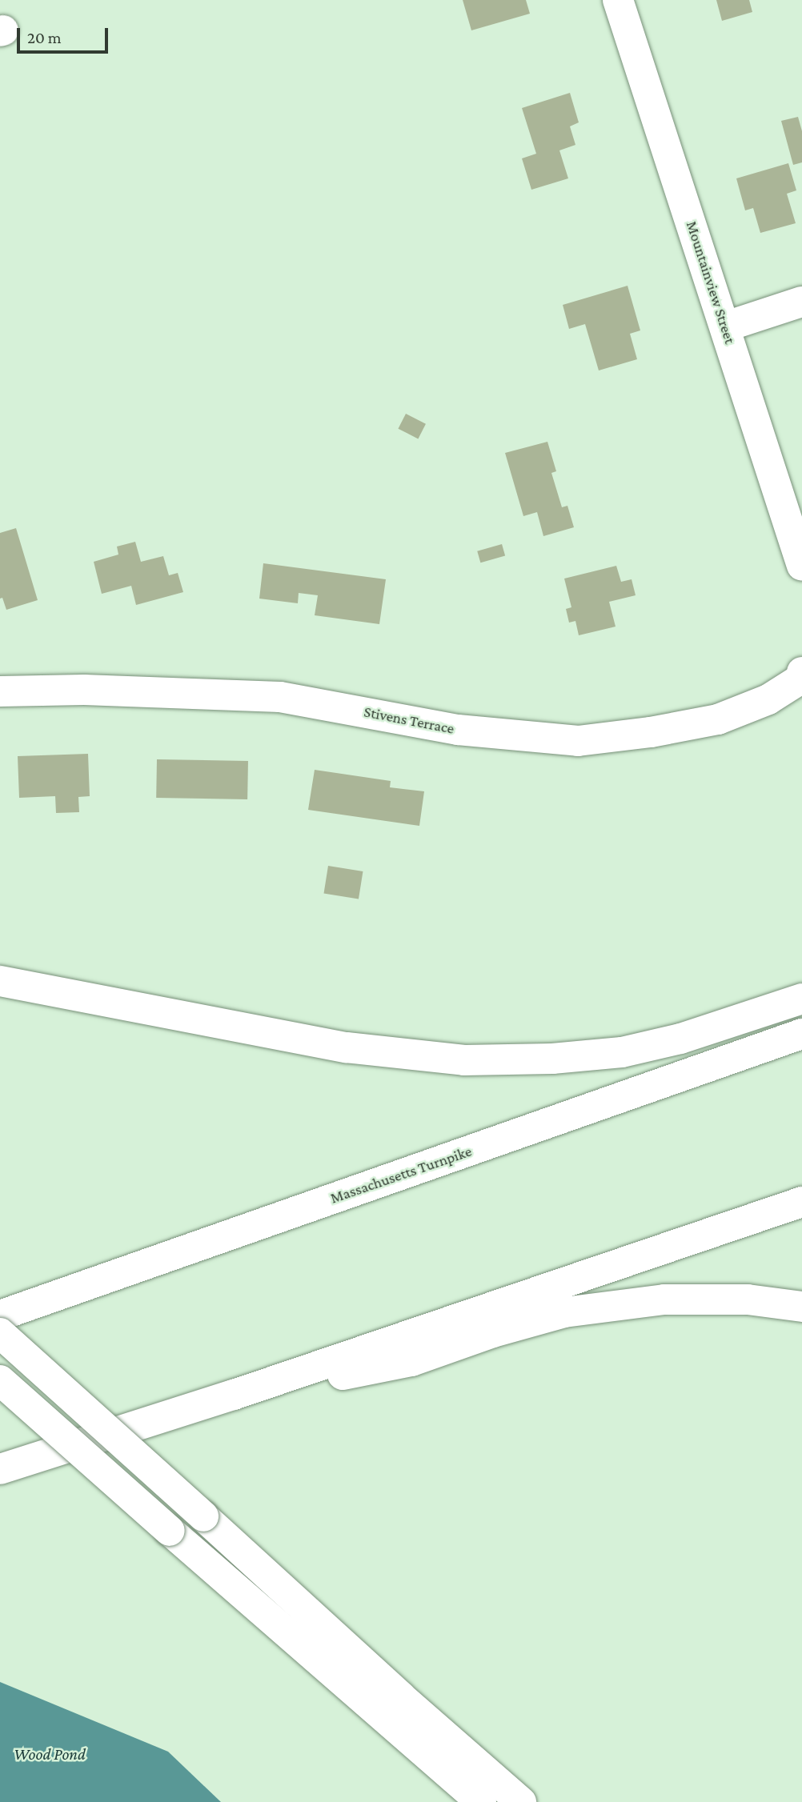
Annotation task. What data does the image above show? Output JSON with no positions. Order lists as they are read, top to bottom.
{
  "streets": {
    "main road": ["Mountainview Street", "Stivens Terrace", "Massachusetts Turnpike"]
  },
  "water": ["Wood Pond"],
  "scale_bar": "20 m"
}
